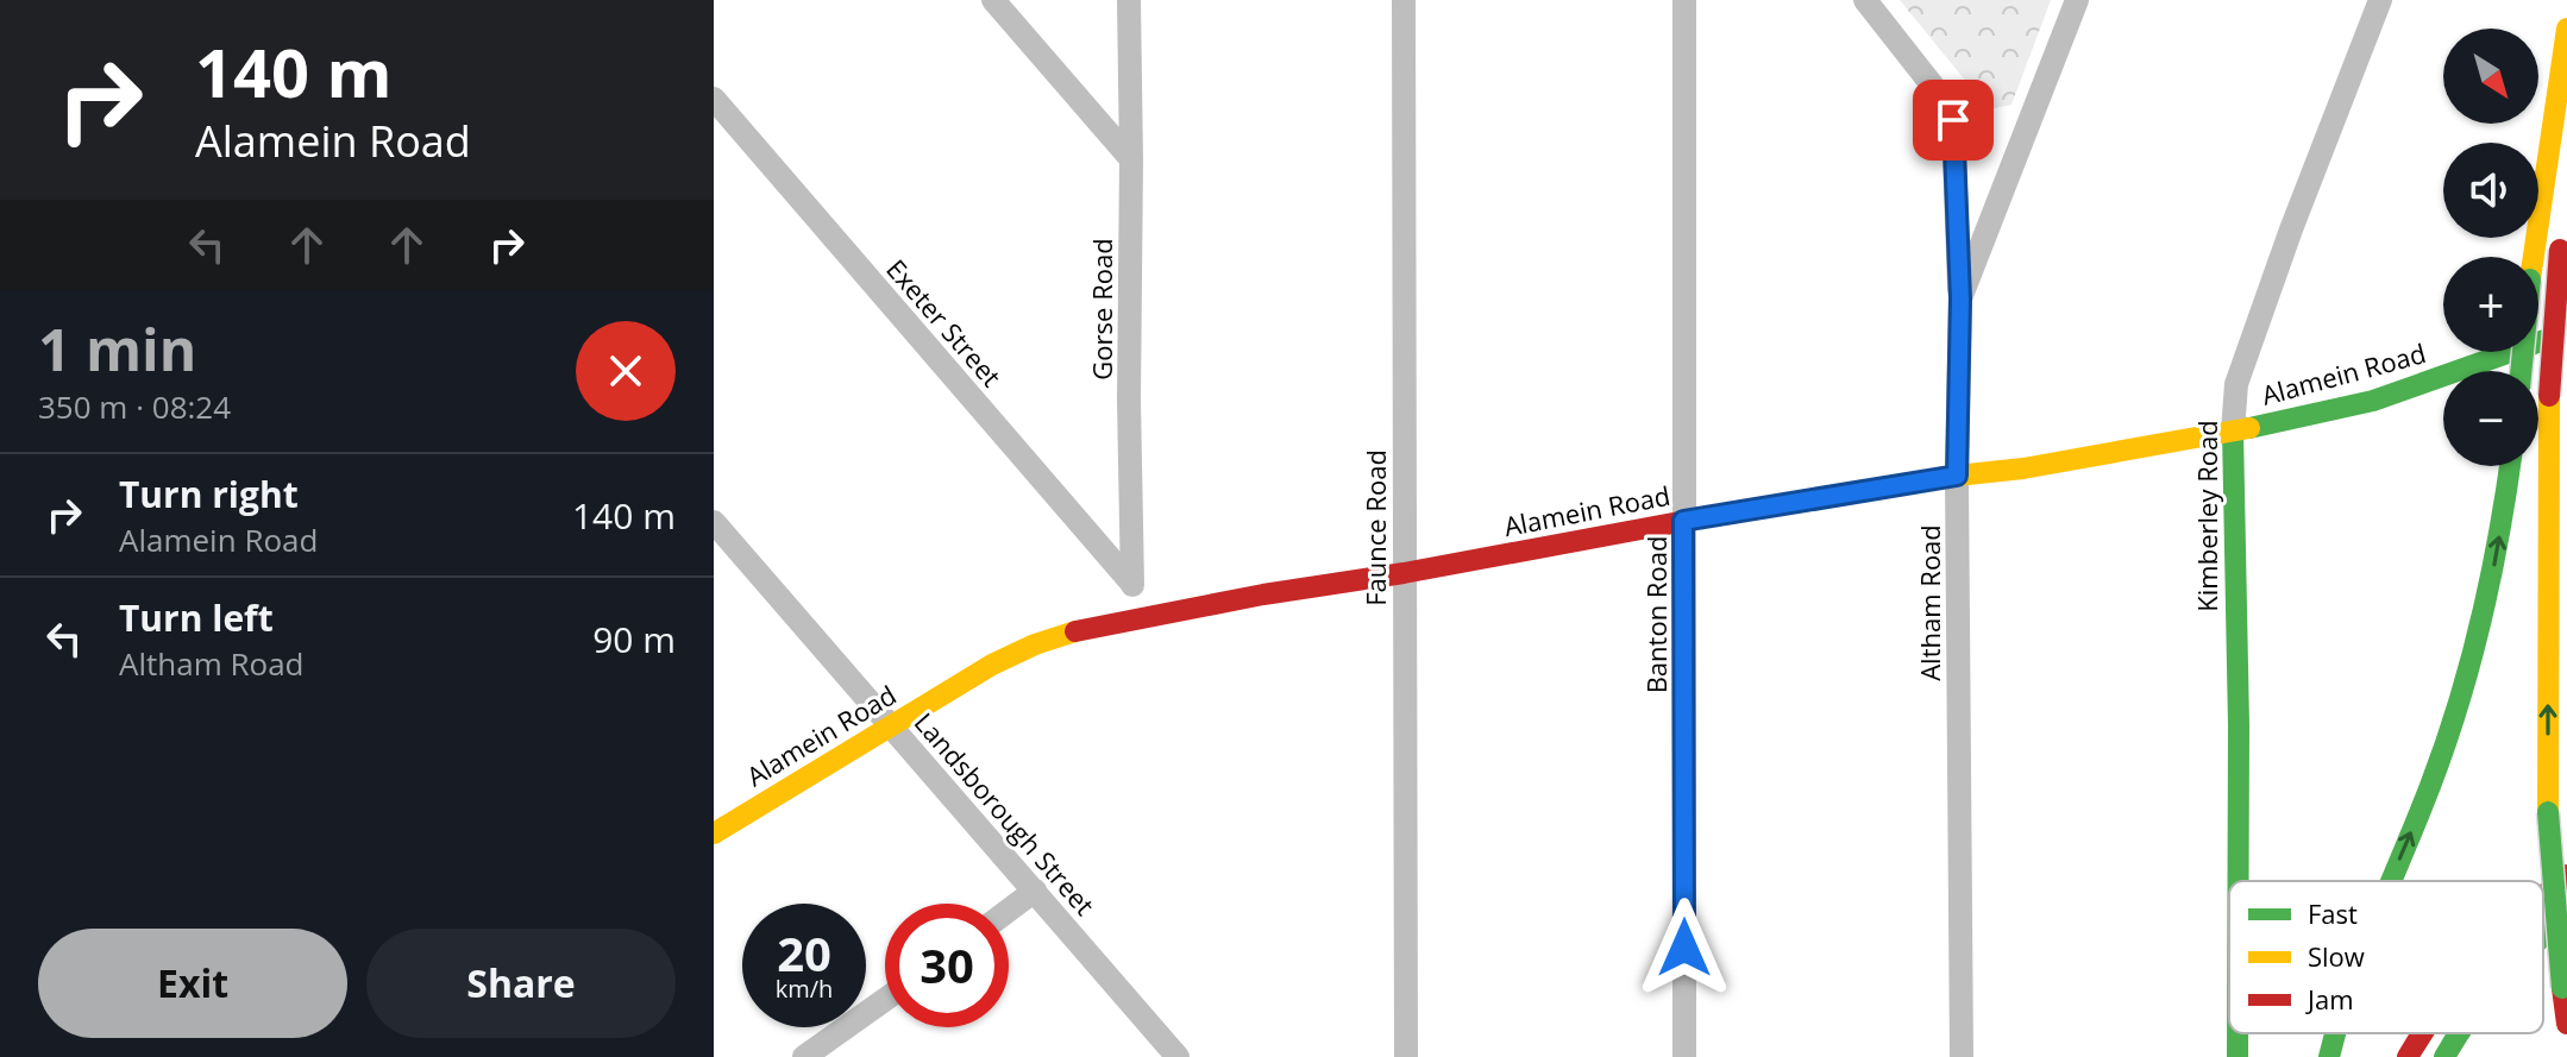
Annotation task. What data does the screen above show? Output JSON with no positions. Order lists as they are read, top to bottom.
{
  "streets": {
    "main road": ["Alamein Road", "Kimberley Road"],
    "street": [
      "Gorse Road",
      "Exeter Street",
      "Faunce Road",
      "Altham Road",
      "Banton Road",
      "Landsborough Street"
    ]
  },
  "crossings": [
    ["Gorse Road", "Exeter Street"],
    ["Gorse Road", "Alamein Road"],
    ["Alamein Road", "Kimberley Road"],
    ["Alamein Road", "Faunce Road"],
    ["Alamein Road", "Altham Road"],
    ["Alamein Road", "Banton Road"],
    ["Alamein Road", "Landsborough Street"]
  ],
  "legend": ["Fast", "Slow", "Jam"],
  "north": "bottom right",
  "page": {
    "turn": ["140 m", "Alamein Road"],
    "map_buttons": ["+", "−"],
    "heading": ["1 min", "350 m · 08:24"],
    "list": [
      {
        "name": "Turn right",
        "note": "Alamein Road",
        "value": "140 m"
      },
      {
        "name": "Turn left",
        "note": "Altham Road",
        "value": "90 m"
      }
    ],
    "speed": "20 km/h",
    "limit": "30",
    "buttons": ["Exit", "Share"]
  }
}
